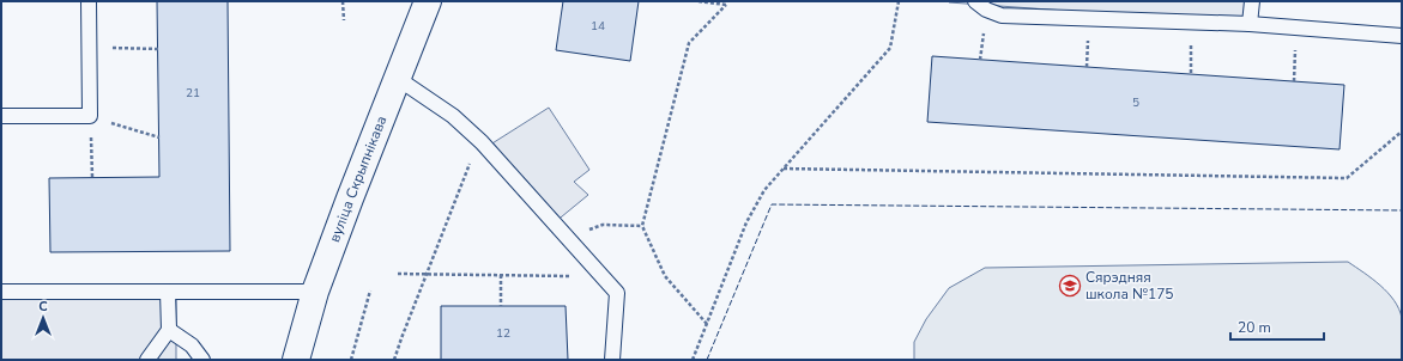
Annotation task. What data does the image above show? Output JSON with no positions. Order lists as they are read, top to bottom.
{
  "streets": {
    "main road": ["вуліца Скрыпнікава"]
  },
  "places": {
    "school or university": ["Сярэдняя школа №175"]
  },
  "house_numbers": [
    "14",
    "21",
    "5",
    "12"
  ],
  "scale_bar": "20 m",
  "north": "top"
}
